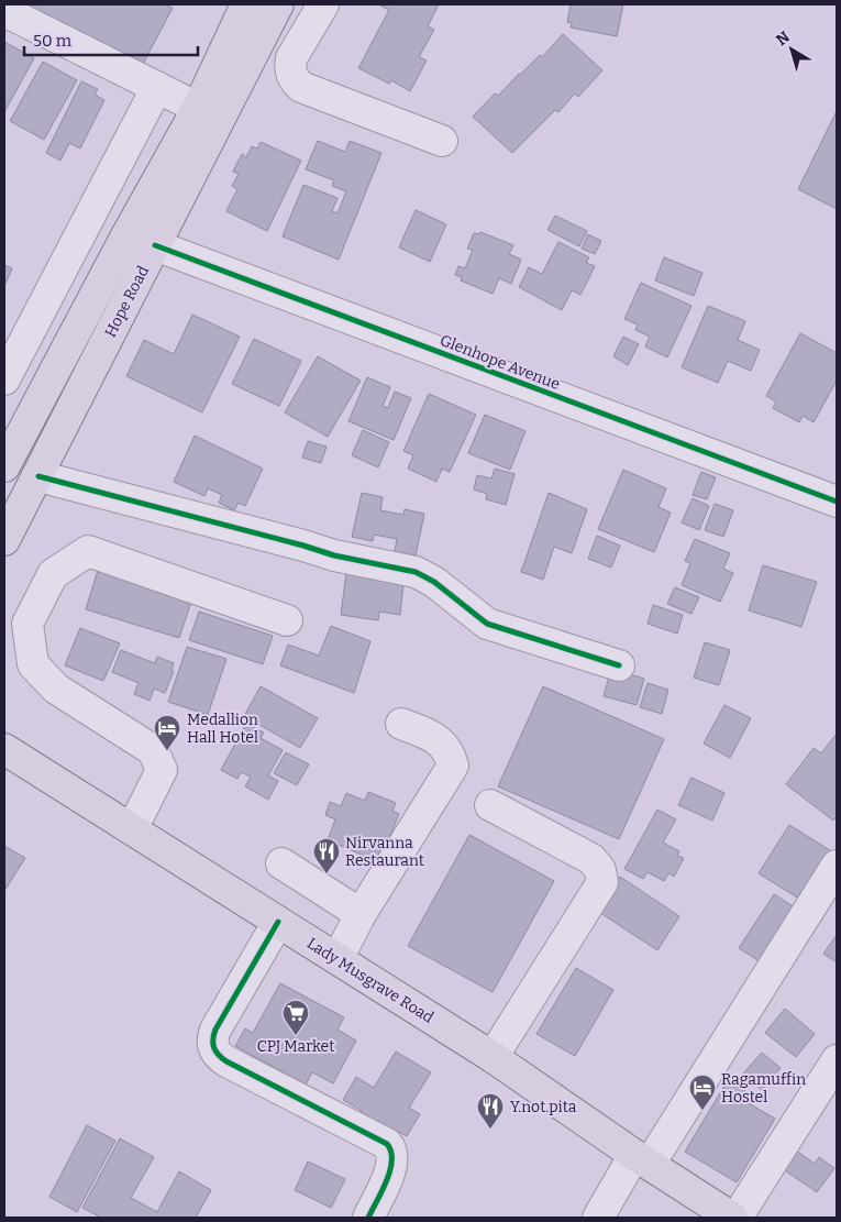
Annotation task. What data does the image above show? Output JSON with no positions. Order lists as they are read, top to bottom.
{
  "streets": {
    "main road": ["Hope Road", "Lady Musgrave Road"],
    "street": ["Glenhope Avenue"]
  },
  "crossings": [
    ["Hope Road", "Glenhope Avenue"]
  ],
  "places": {
    "hotel": ["Medallion Hall Hotel", "Ragamuffin Hostel"],
    "restaurant": ["Nirvanna Restaurant", "Y.not.pita"],
    "supermarket": ["CPJ Market"]
  },
  "scale_bar": "50 m",
  "north": "top left"
}
